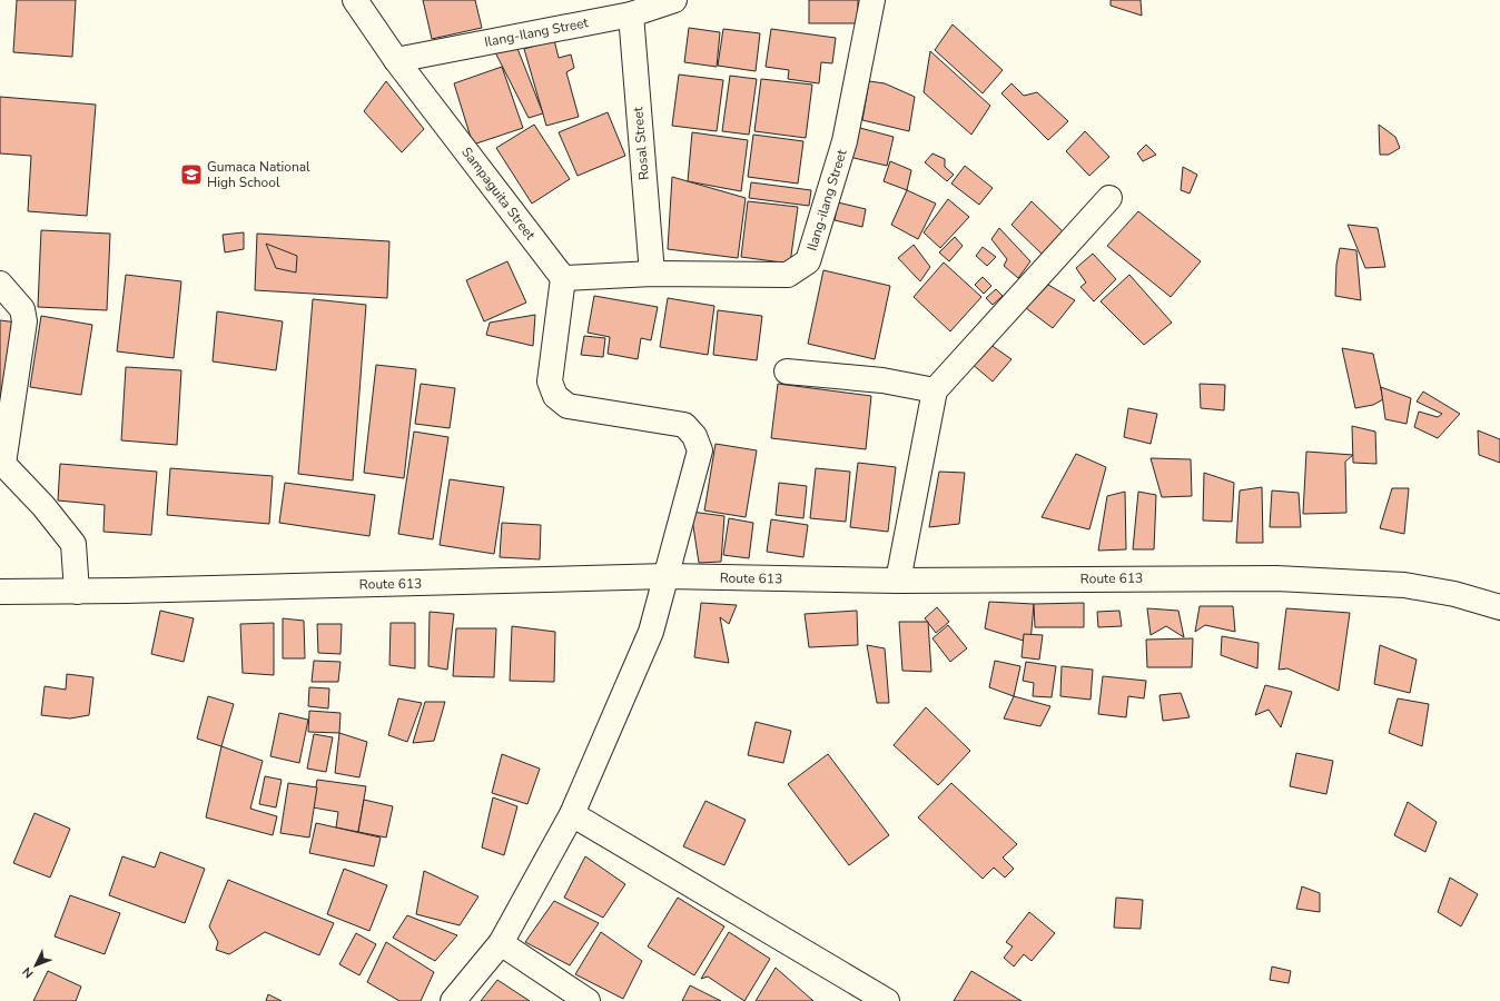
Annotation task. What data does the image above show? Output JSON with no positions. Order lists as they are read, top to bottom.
{
  "streets": {
    "street": [
      "Ilang-Ilang Street",
      "Rosal Street",
      "Sampaguita Street",
      "Ilang-ilang Street",
      "Route 613"
    ]
  },
  "crossings": [
    ["Ilang-Ilang Street", "Rosal Street"],
    ["Ilang-Ilang Street", "Sampaguita Street"],
    ["Rosal Street", "Ilang-ilang Street"],
    ["Sampaguita Street", "Ilang-ilang Street"]
  ],
  "places": {
    "school or university": ["Gumaca National High School"]
  },
  "north": "bottom left"
}
